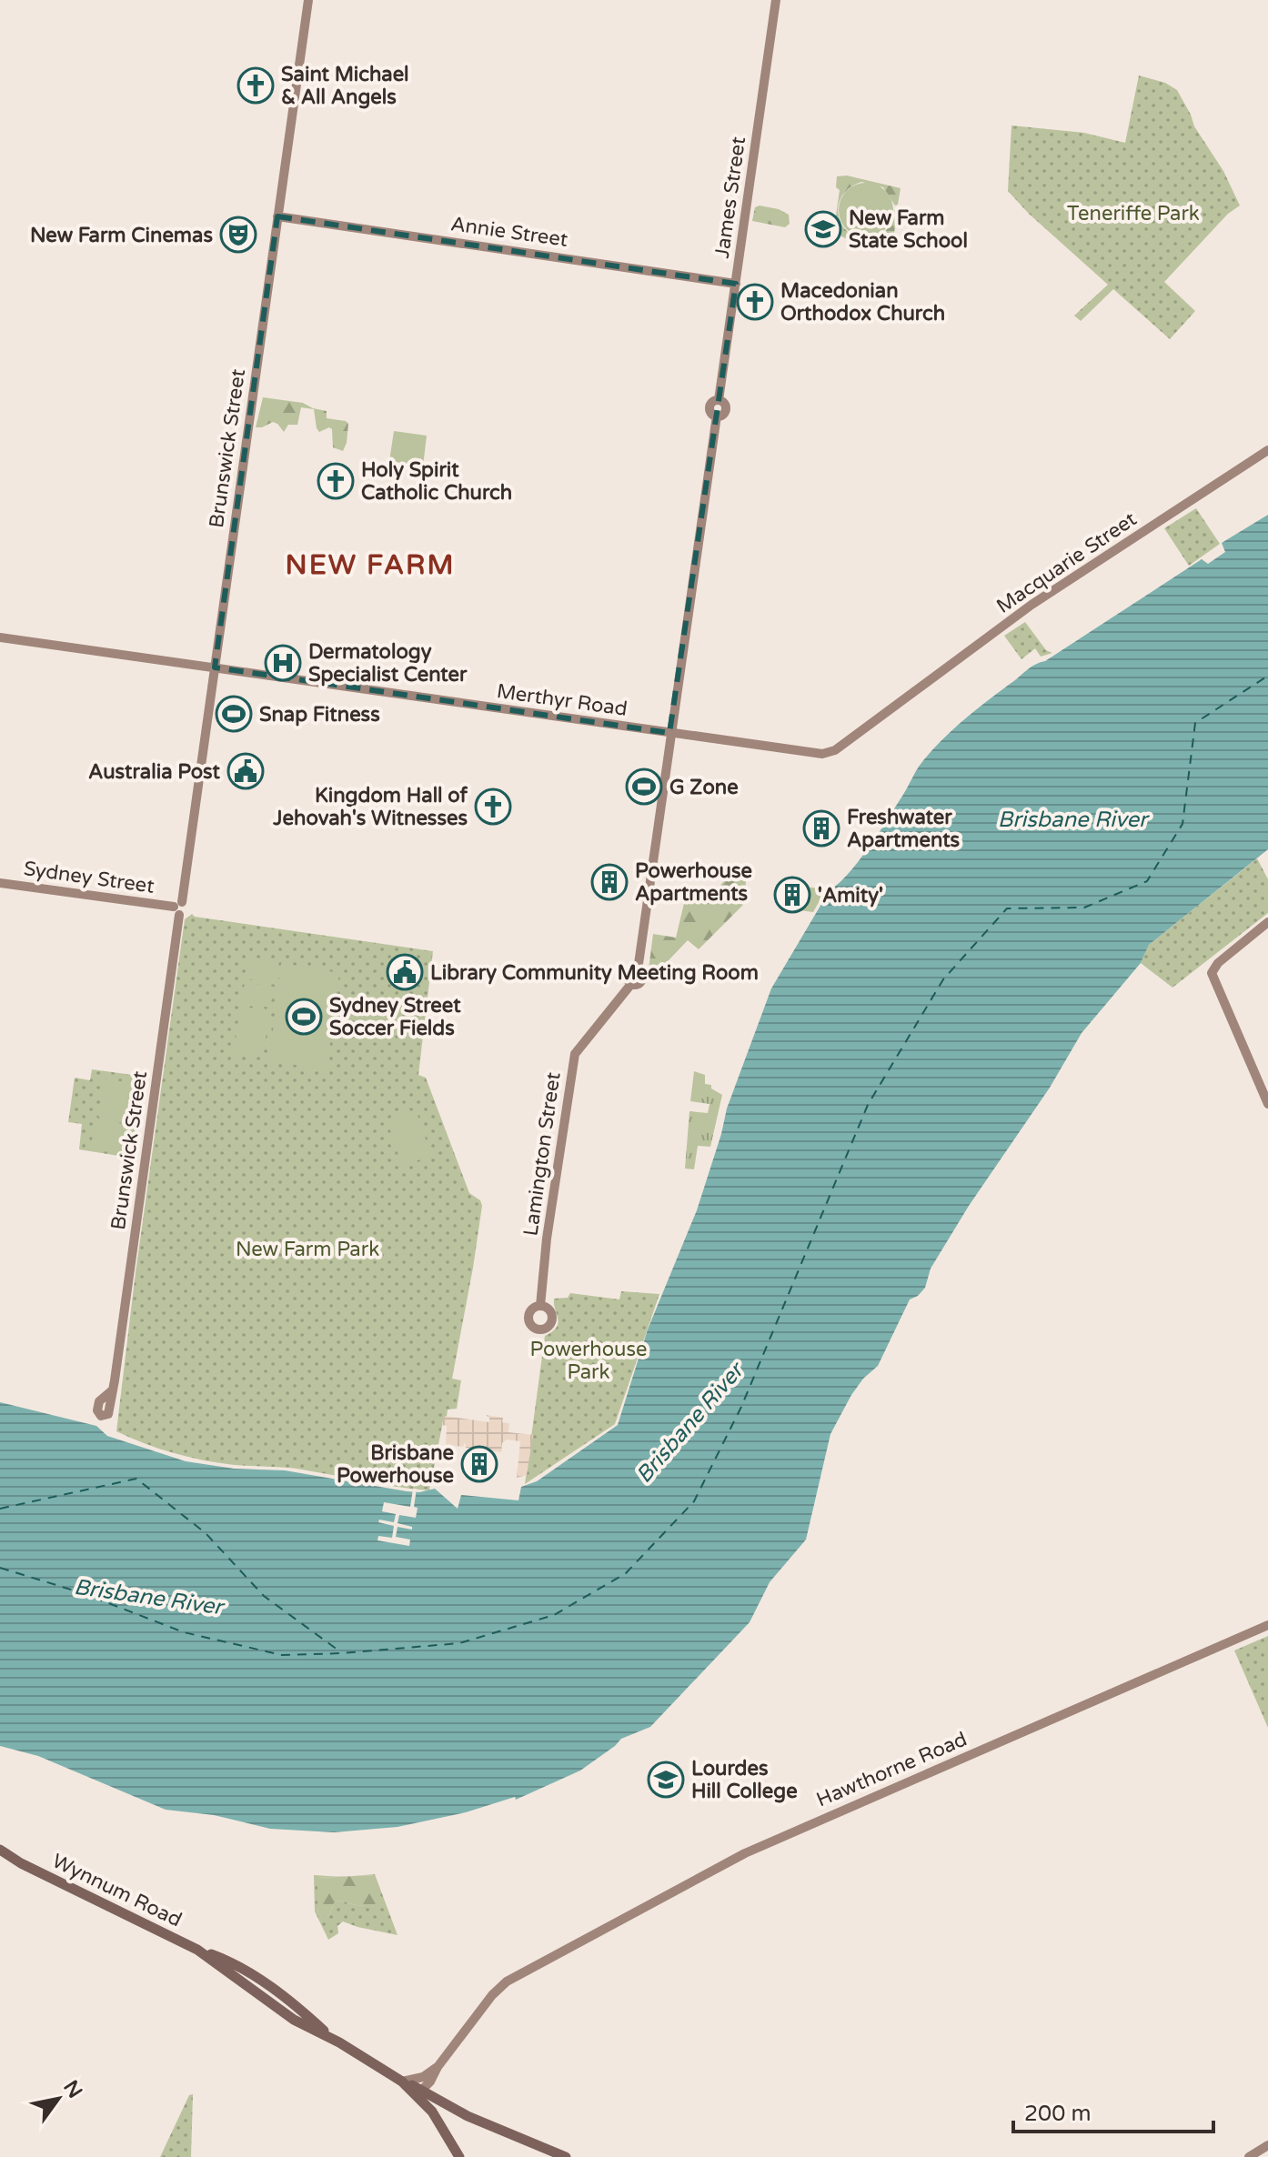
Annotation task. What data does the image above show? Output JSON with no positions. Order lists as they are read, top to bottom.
{
  "streets": {
    "main road": ["Wynnum Road"],
    "street": [
      "James Street",
      "Annie Street",
      "Brunswick Street",
      "Macquarie Street",
      "Merthyr Road",
      "Sydney Street",
      "Lamington Street",
      "Hawthorne Road"
    ]
  },
  "crossings": [
    ["James Street", "Annie Street"],
    ["James Street", "Merthyr Road"],
    ["James Street", "Lamington Street"],
    ["Annie Street", "Brunswick Street"],
    ["Brunswick Street", "Merthyr Road"],
    ["Brunswick Street", "Sydney Street"],
    ["Macquarie Street", "Merthyr Road"],
    ["Merthyr Road", "Lamington Street"],
    ["Hawthorne Road", "Wynnum Road"]
  ],
  "districts": ["NEW FARM"],
  "water": ["Brisbane River"],
  "parks": ["Teneriffe Park", "New Farm Park", "Powerhouse Park"],
  "places": {
    "church": [
      "Saint Michael & All Angels",
      "Macedonian Orthodox Church",
      "Holy Spirit Catholic Church",
      "Kingdom Hall of Jehovah's Witnesses"
    ],
    "school or university": ["New Farm State School", "Lourdes Hill College"],
    "theatre": ["New Farm Cinemas"],
    "hospital": ["Dermatology Specialist Center"],
    "sports": ["Snap Fitness", "G Zone", "Sydney Street Soccer Fields"],
    "public building": ["Australia Post", "Library Community Meeting Room"],
    "building": [
      "Freshwater Apartments",
      "Powerhouse Apartments",
      "'Amity'",
      "Brisbane Powerhouse"
    ]
  },
  "scale_bar": "200 m",
  "north": "top right"
}
